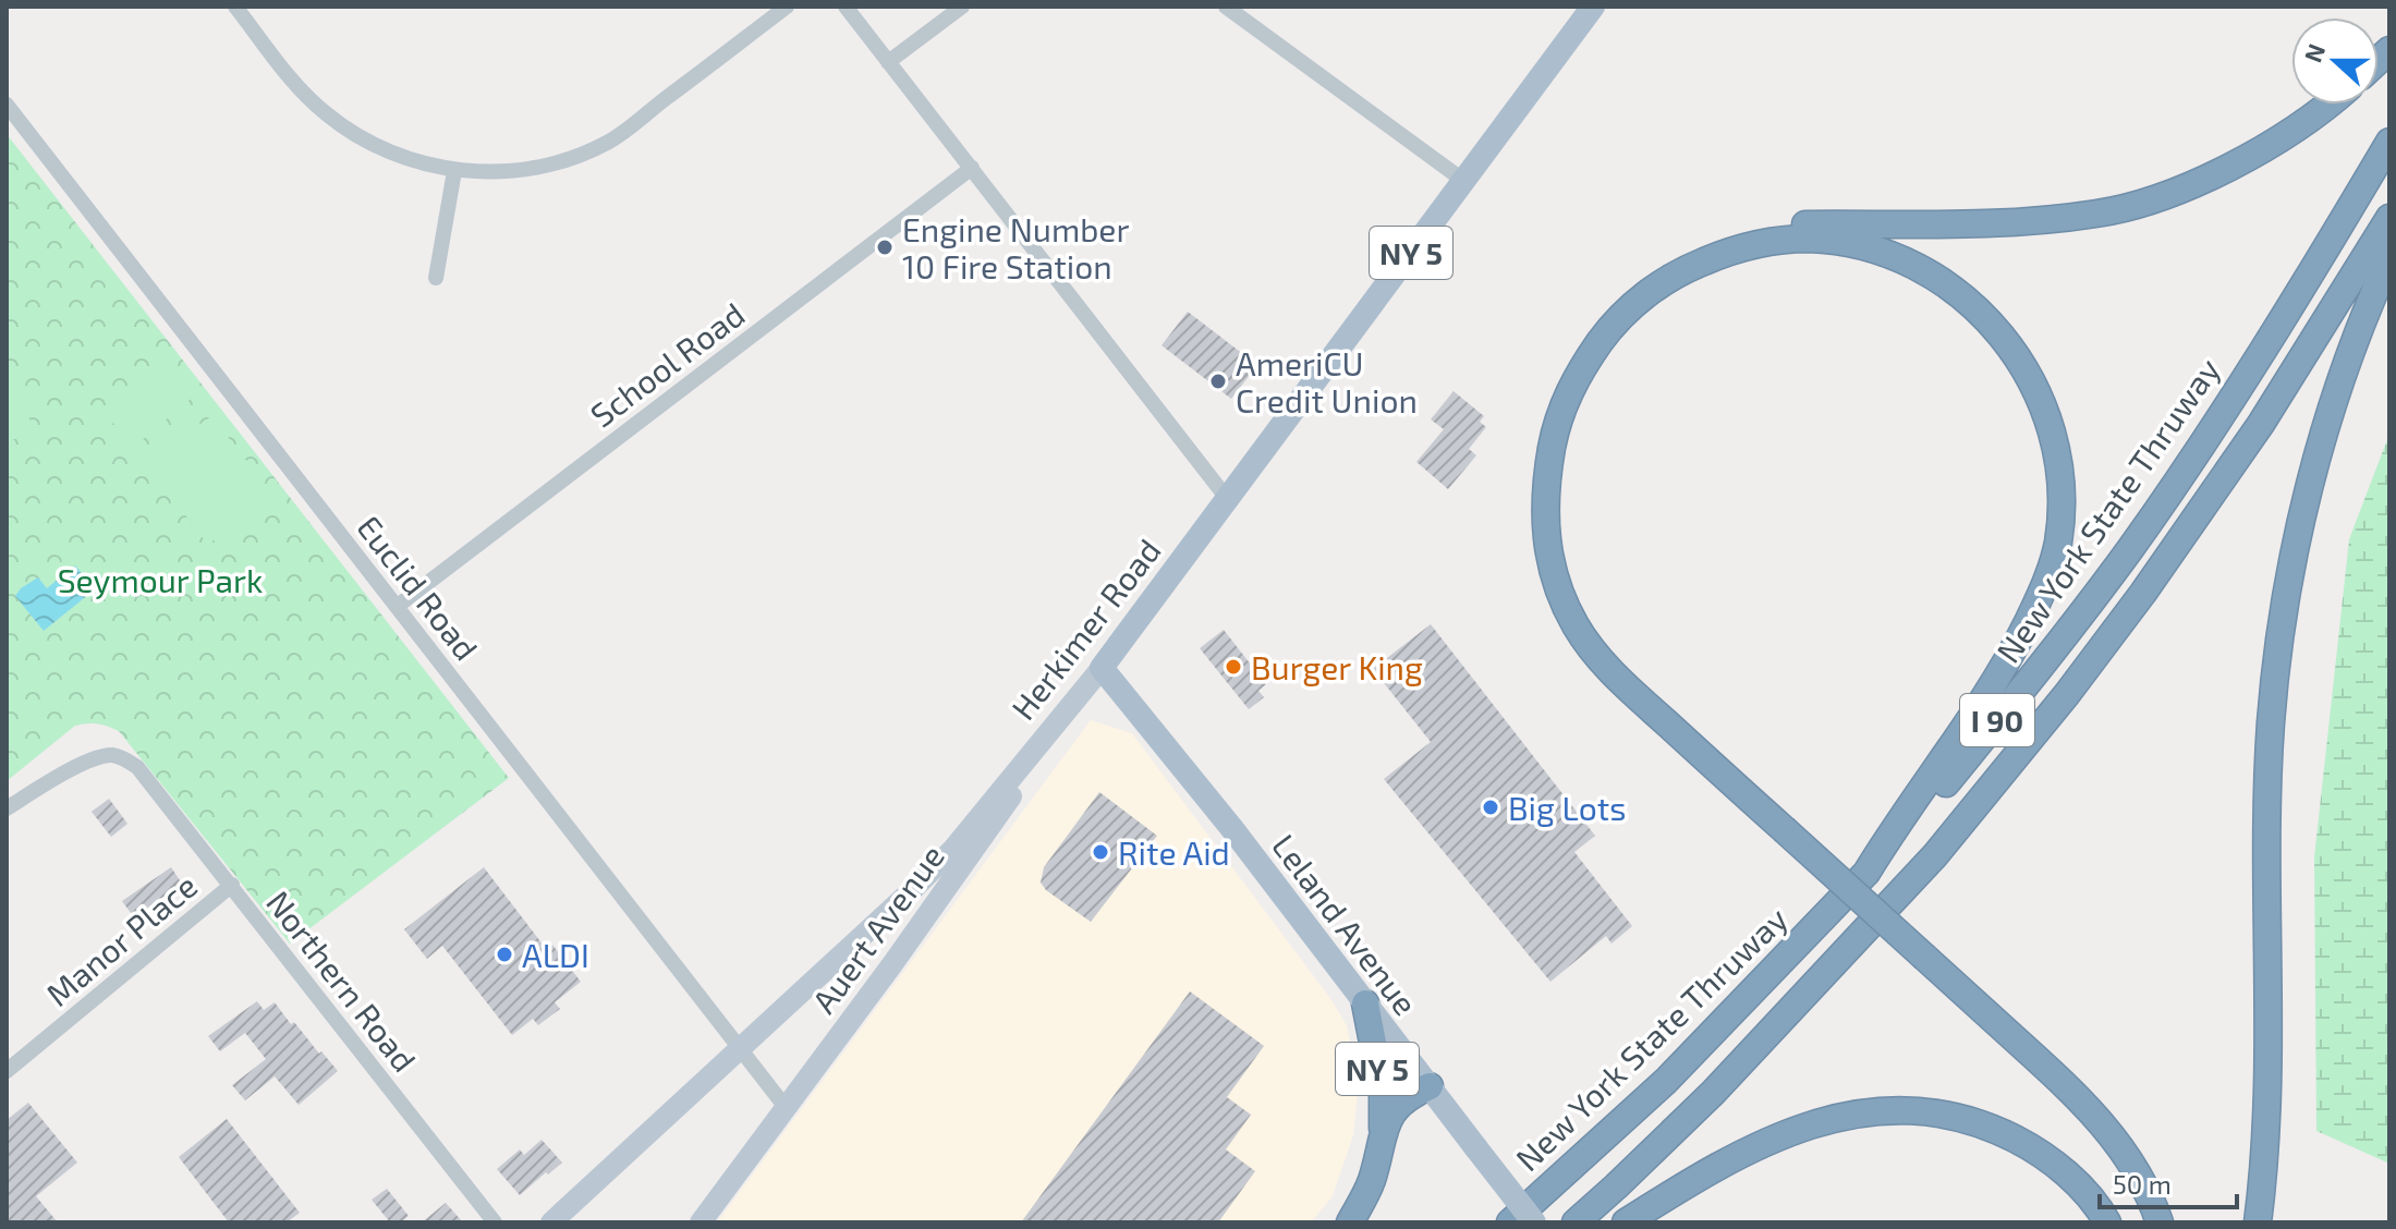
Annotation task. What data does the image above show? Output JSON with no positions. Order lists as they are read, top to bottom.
{
  "streets": {
    "highway": ["NY 5", "New York State Thruway", "I 90"],
    "main road": ["Herkimer Road", "Leland Avenue", "Auert Avenue"],
    "street": [
      "School Road",
      "Euclid Road",
      "Manor Place",
      "Northern Road"
    ]
  },
  "crossings": [
    ["NY 5", "Leland Avenue"],
    ["School Road", "Euclid Road"],
    ["Euclid Road", "Herkimer Road"],
    ["Euclid Road", "Auert Avenue"],
    ["Herkimer Road", "Leland Avenue"],
    ["Herkimer Road", "Auert Avenue"],
    ["Leland Avenue", "Auert Avenue"],
    ["Manor Place", "Northern Road"]
  ],
  "parks": ["Seymour Park"],
  "places": [
    "Engine Number 10 Fire Station",
    "AmeriCU Credit Union",
    "Burger King",
    "Big Lots",
    "Rite Aid",
    "ALDI"
  ],
  "scale_bar": "50 m",
  "north": "left"
}
